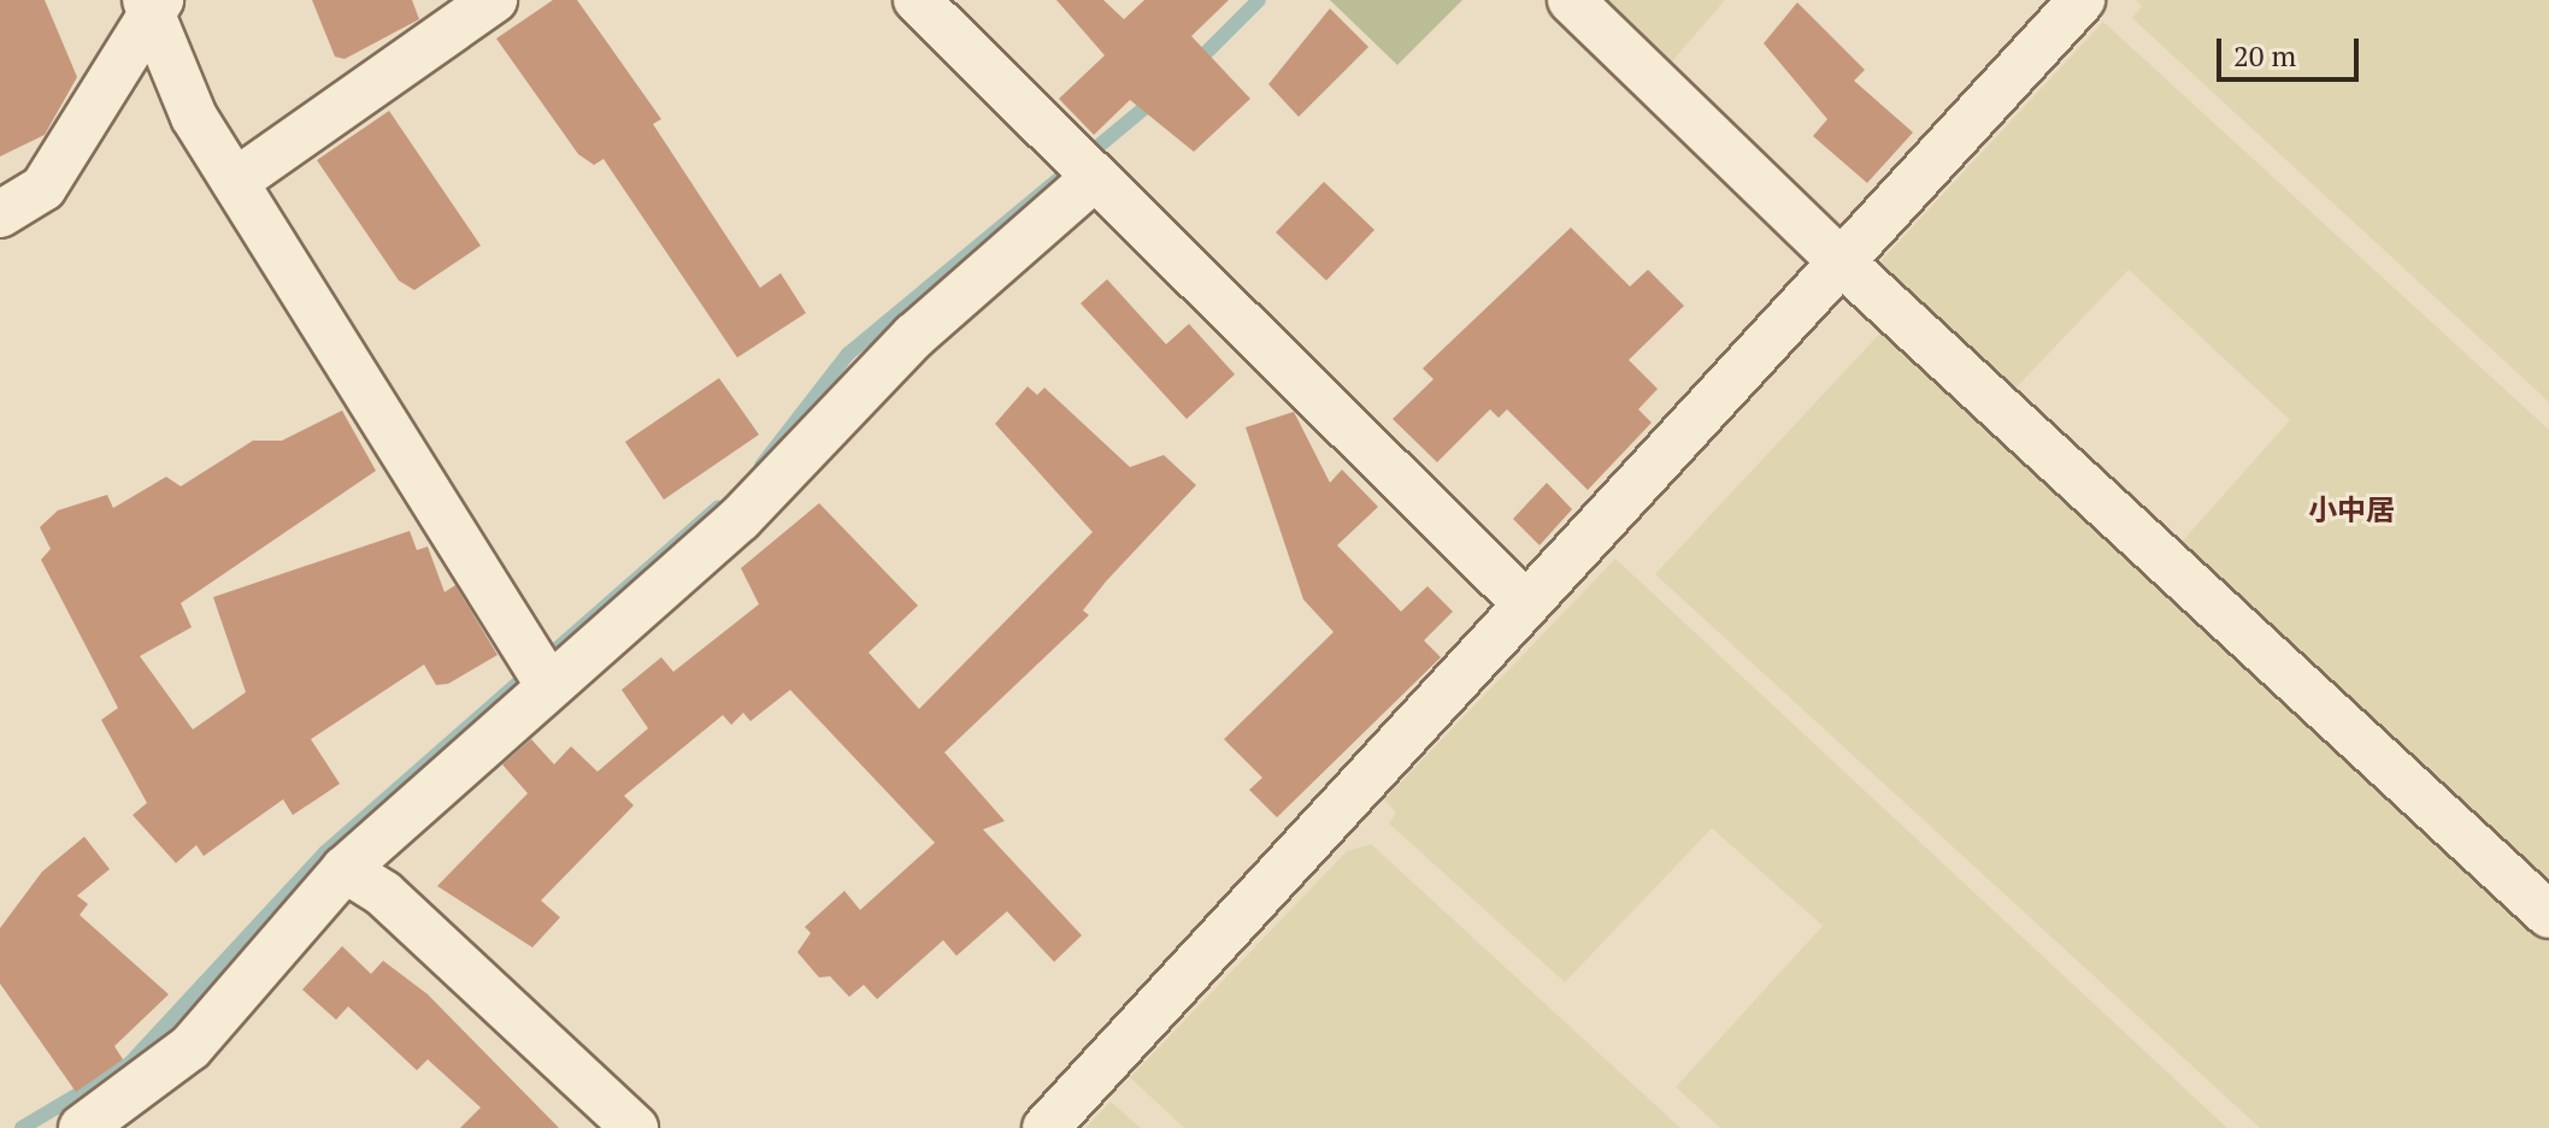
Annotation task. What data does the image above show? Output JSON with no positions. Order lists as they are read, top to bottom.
{
  "districts": ["小中居"],
  "scale_bar": "20 m"
}
